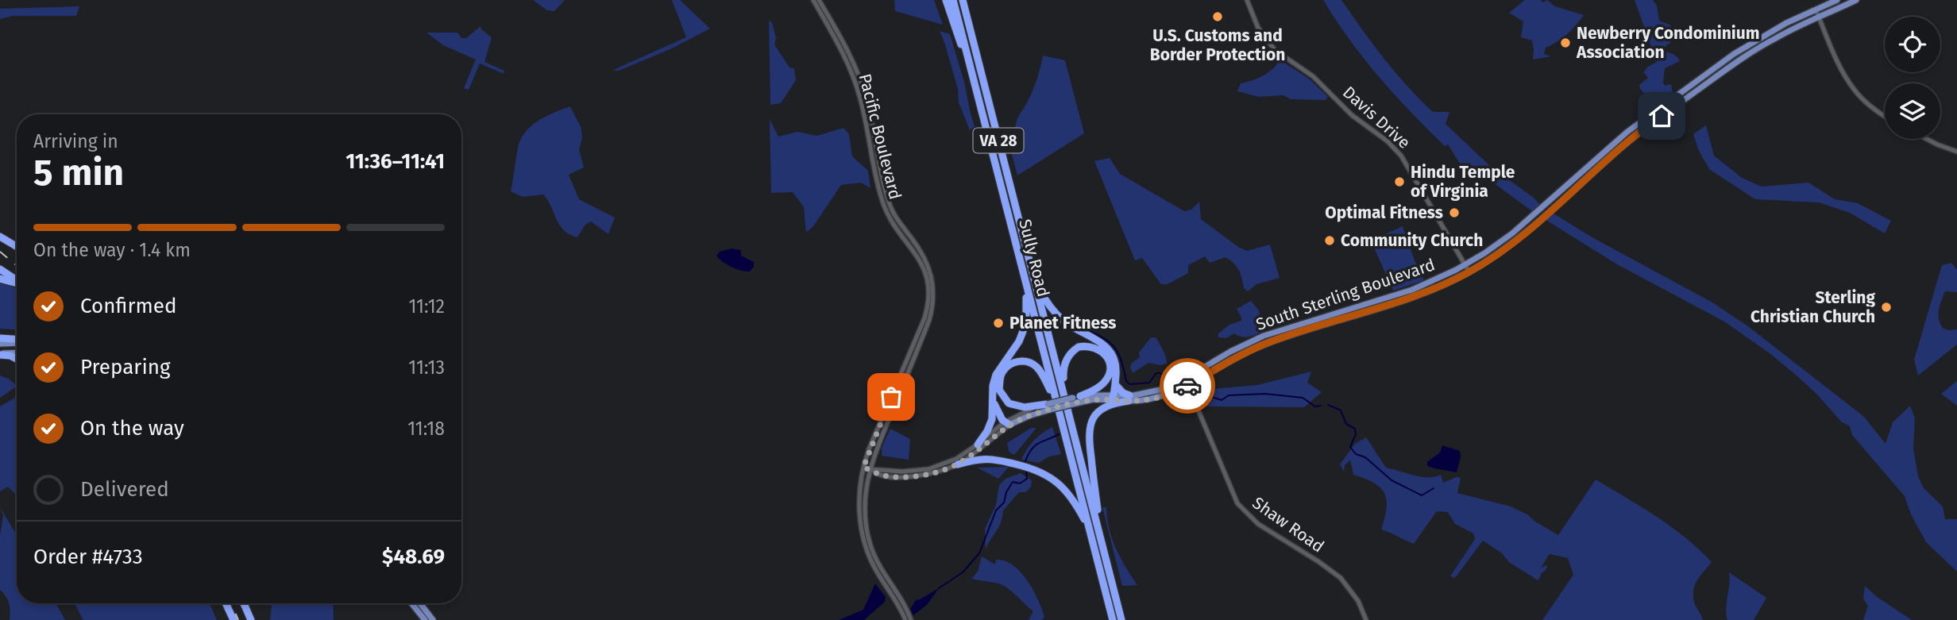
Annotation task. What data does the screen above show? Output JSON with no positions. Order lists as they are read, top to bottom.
{
  "streets": {
    "highway": ["VA 28", "Sully Road"],
    "main road": [
      "Davis Drive",
      "Pacific Boulevard",
      "South Sterling Boulevard",
      "Shaw Road"
    ]
  },
  "crossings": [
    ["Davis Drive", "South Sterling Boulevard"],
    ["Pacific Boulevard", "South Sterling Boulevard"],
    ["South Sterling Boulevard", "Shaw Road"]
  ],
  "places": [
    "U.S. Customs and Border Protection",
    "Newberry Condominium Association",
    "Hindu Temple of Virginia",
    "Optimal Fitness",
    "Community Church",
    "Sterling Christian Church",
    "Planet Fitness"
  ],
  "page": {
    "heading": ["5 min", "Arriving in", "11:36–11:41"],
    "panel": ["Order #4733", "$48.69"],
    "bar": "On the way · 1.4 km",
    "list": [
      ["Confirmed", "11:12"],
      ["Preparing", "11:13"],
      ["On the way", "11:18"],
      "Delivered"
    ]
  }
}
